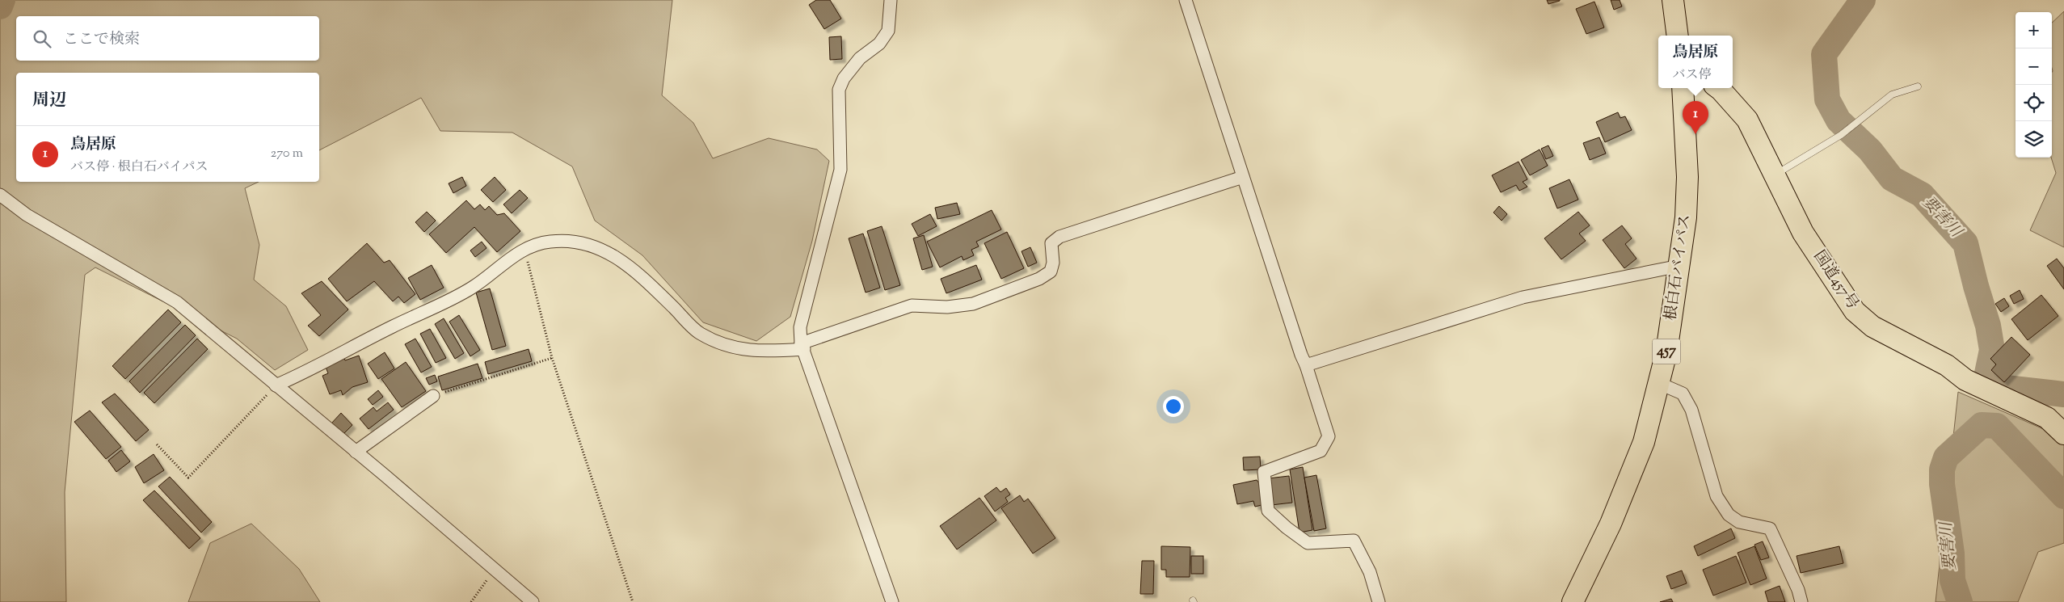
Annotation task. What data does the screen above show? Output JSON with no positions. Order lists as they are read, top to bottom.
{
  "streets": {
    "highway": ["根白石バイパス", "国道457号", "457"]
  },
  "water": ["要害川"],
  "page": {
    "map_buttons": ["+", "−"],
    "search": "ここで検索",
    "popup": ["鳥居原", "バス停"],
    "heading": "周辺",
    "pins": "1",
    "list": [
      {
        "mark": "1",
        "name": "鳥居原",
        "note": "バス停 · 根白石バイパス",
        "value": "270 m"
      }
    ]
  }
}
